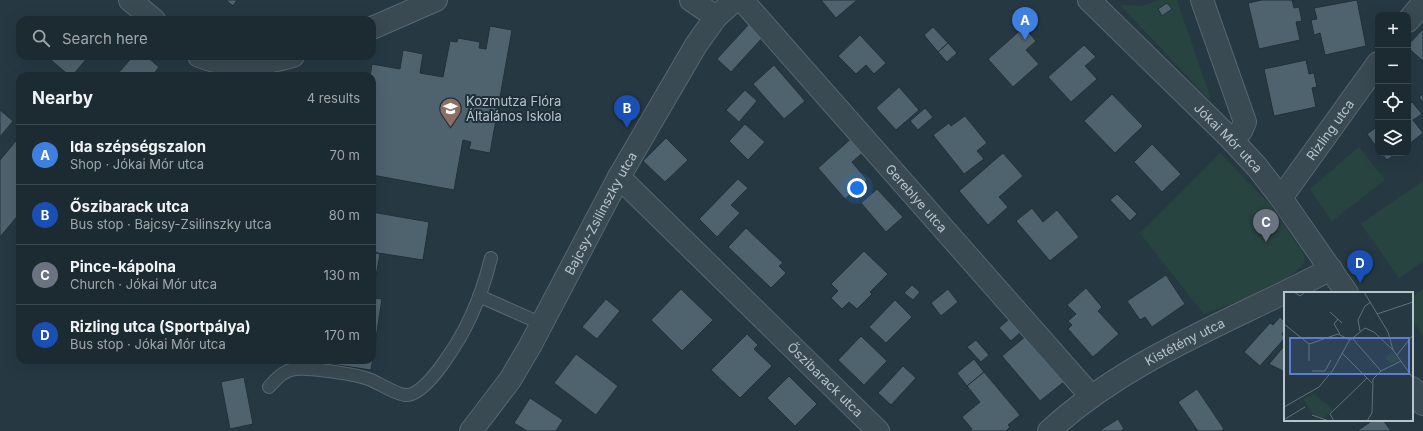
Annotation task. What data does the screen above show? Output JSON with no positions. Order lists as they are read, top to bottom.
{
  "streets": {
    "street": [
      "Rizling utca",
      "Jókai Mór utca",
      "Gereblye utca",
      "Bajcsy-Zsilinszky utca",
      "Kistétény utca",
      "Őszibarack utca"
    ]
  },
  "crossings": [
    ["Rizling utca", "Jókai Mór utca"],
    ["Jókai Mór utca", "Kistétény utca"],
    ["Gereblye utca", "Kistétény utca"],
    ["Bajcsy-Zsilinszky utca", "Őszibarack utca"]
  ],
  "places": {
    "school or university": ["Kozmutza Flóra Általános Iskola"]
  },
  "page": {
    "pins": [
      "A",
      "B",
      "C",
      "D"
    ],
    "map_buttons": ["+", "−"],
    "search": "Search here",
    "heading": ["Nearby", "4 results"],
    "list": [
      {
        "mark": "A",
        "name": "Ida szépségszalon",
        "note": "Shop · Jókai Mór utca",
        "value": "70 m"
      },
      {
        "mark": "B",
        "name": "Őszibarack utca",
        "note": "Bus stop · Bajcsy-Zsilinszky utca",
        "value": "80 m"
      },
      {
        "mark": "C",
        "name": "Pince-kápolna",
        "note": "Church · Jókai Mór utca",
        "value": "130 m"
      },
      {
        "mark": "D",
        "name": "Rizling utca (Sportpálya)",
        "note": "Bus stop · Jókai Mór utca",
        "value": "170 m"
      }
    ]
  }
}
